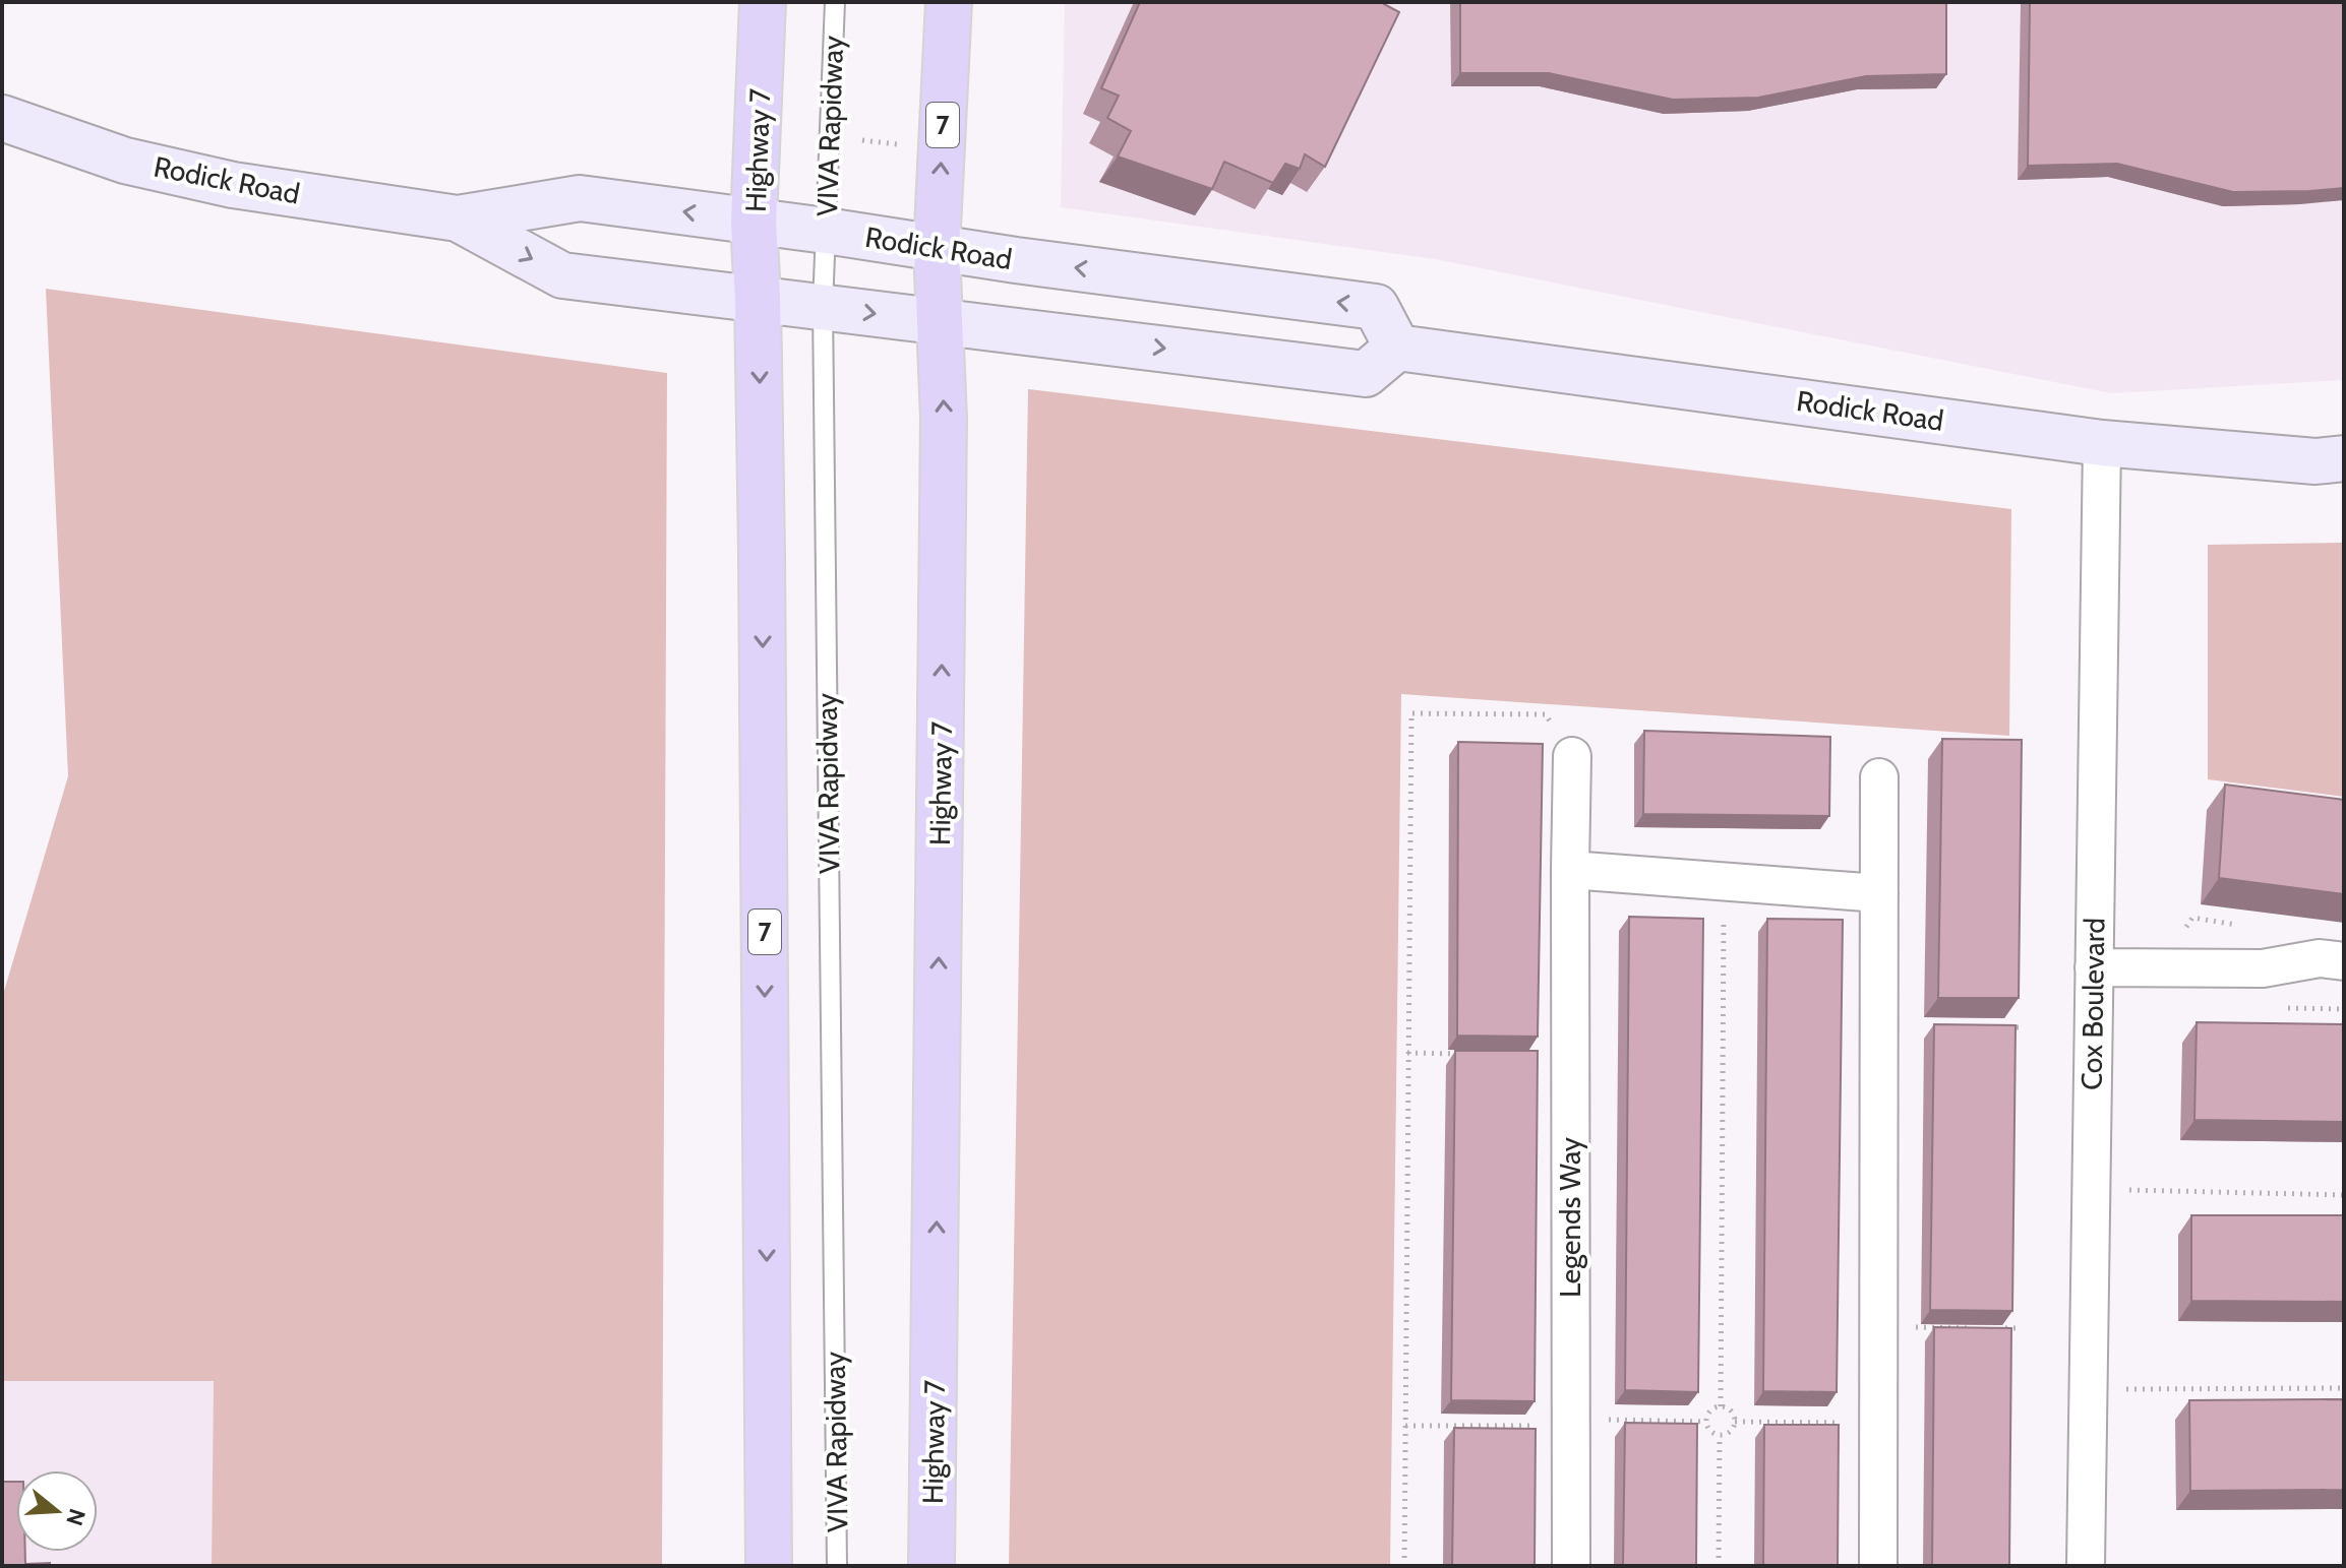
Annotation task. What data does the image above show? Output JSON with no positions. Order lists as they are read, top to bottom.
{
  "streets": {
    "main road": ["7", "Highway 7", "Rodick Road"],
    "street": ["Cox Boulevard", "Legends Way"],
    "lane": ["VIVA Rapidway"]
  },
  "crossings": [
    ["VIVA Rapidway", "Rodick Road"],
    ["Highway 7", "Rodick Road"],
    ["Rodick Road", "Cox Boulevard"]
  ],
  "north": "right"
}
